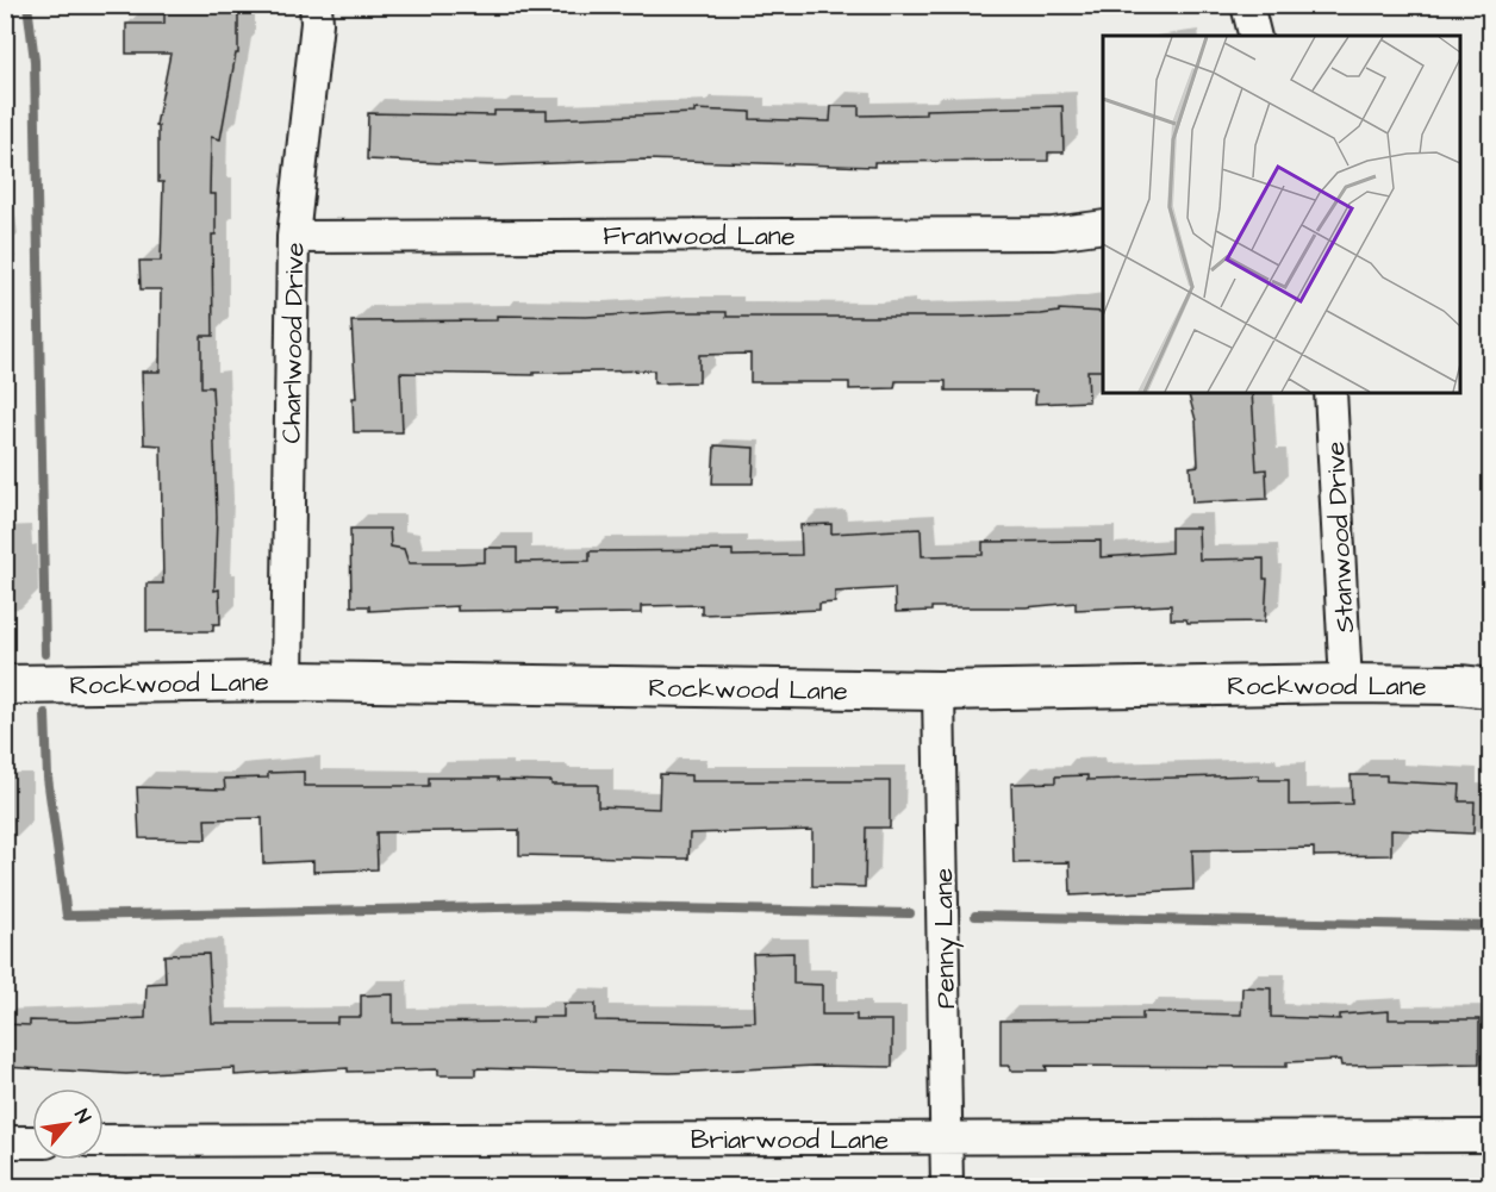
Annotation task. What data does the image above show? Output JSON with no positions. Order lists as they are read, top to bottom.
{
  "streets": {
    "street": [
      "Franwood Lane",
      "Charlwood Drive",
      "Stanwood Drive",
      "Rockwood Lane",
      "Penny Lane",
      "Briarwood Lane"
    ]
  },
  "crossings": [
    ["Franwood Lane", "Charlwood Drive"],
    ["Charlwood Drive", "Rockwood Lane"],
    ["Stanwood Drive", "Rockwood Lane"],
    ["Rockwood Lane", "Penny Lane"],
    ["Penny Lane", "Briarwood Lane"]
  ],
  "north": "top right"
}
